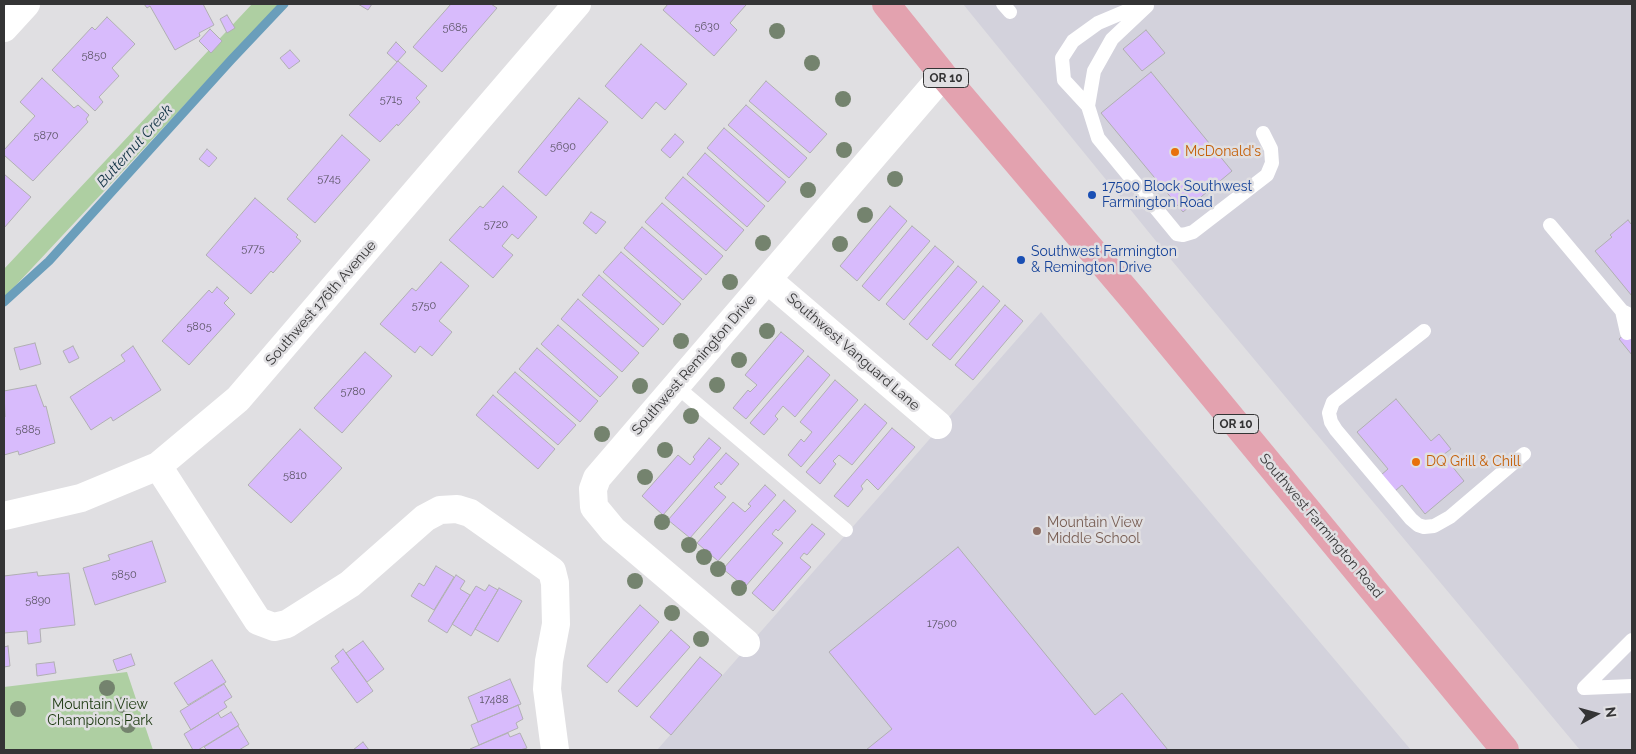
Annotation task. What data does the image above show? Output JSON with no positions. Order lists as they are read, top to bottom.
{
  "streets": {
    "main road": ["OR 10", "Southwest Farmington Road"],
    "street": ["Southwest 176th Avenue", "Southwest Vanguard Lane", "Southwest Remington Drive"]
  },
  "crossings": [
    ["Southwest Vanguard Lane", "Southwest Remington Drive"],
    ["Southwest Remington Drive", "Southwest Farmington Road"]
  ],
  "water": ["Butternut Creek"],
  "parks": ["Mountain View Champions Park"],
  "places": [
    "McDonald's",
    "17500 Block Southwest Farmington Road",
    "Southwest Farmington & Remington Drive",
    "DQ Grill & Chill",
    "Mountain View Middle School"
  ],
  "house_numbers": [
    "5630",
    "5685",
    "5850",
    "5715",
    "5870",
    "5690",
    "5745",
    "5720",
    "5775",
    "5750",
    "5805",
    "5780",
    "5885",
    "5810",
    "5850",
    "5890",
    "17500",
    "17488"
  ],
  "north": "right"
}
